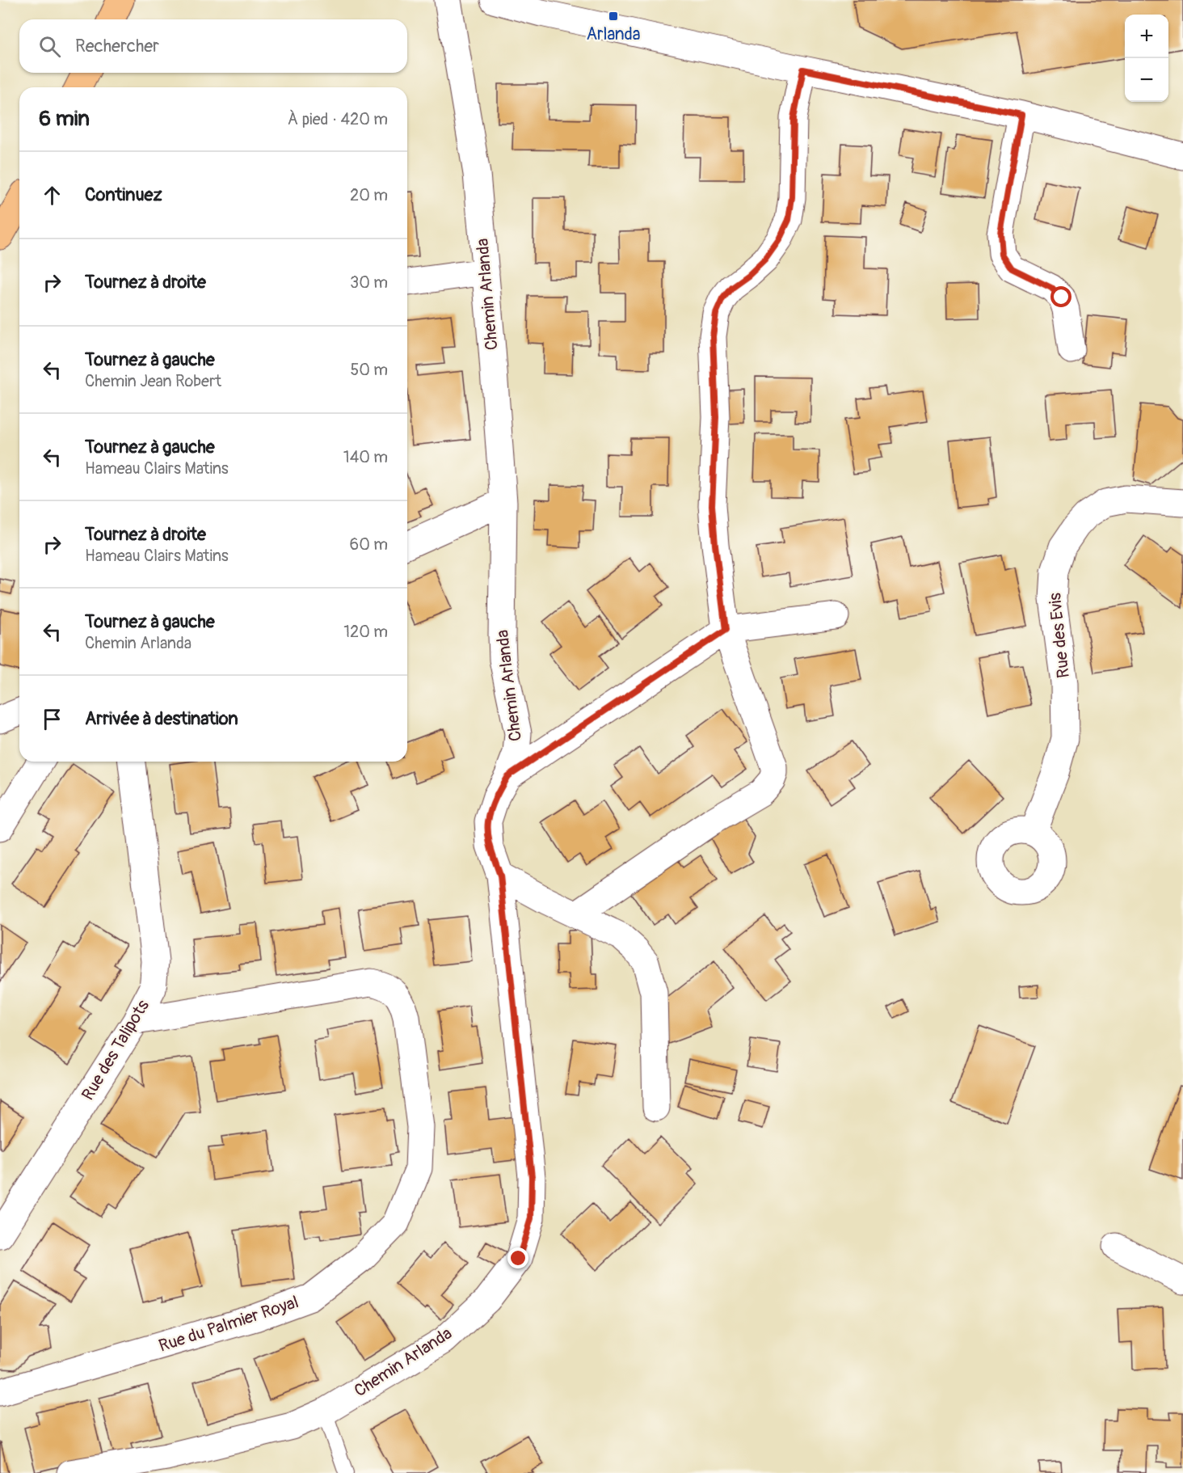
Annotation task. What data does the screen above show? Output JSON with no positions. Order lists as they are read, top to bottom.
{
  "streets": {
    "street": [
      "Chemin Arlanda",
      "Rue des Evis",
      "Rue des Talipots",
      "Rue du Palmier Royal"
    ]
  },
  "crossings": [
    ["Rue des Talipots", "Rue du Palmier Royal"]
  ],
  "places": {
    "transit": ["Arlanda"]
  },
  "page": {
    "map_buttons": ["+", "−"],
    "search": "Rechercher",
    "heading": ["6 min", "À pied · 420 m"],
    "list": [
      ["Continuez", "20 m"],
      ["Tournez à droite", "30 m"],
      ["Tournez à gauche", "Chemin Jean Robert", "50 m"],
      ["Tournez à gauche", "Hameau Clairs Matins", "140 m"],
      ["Tournez à droite", "Hameau Clairs Matins", "60 m"],
      ["Tournez à gauche", "Chemin Arlanda", "120 m"],
      "Arrivée à destination"
    ]
  }
}
